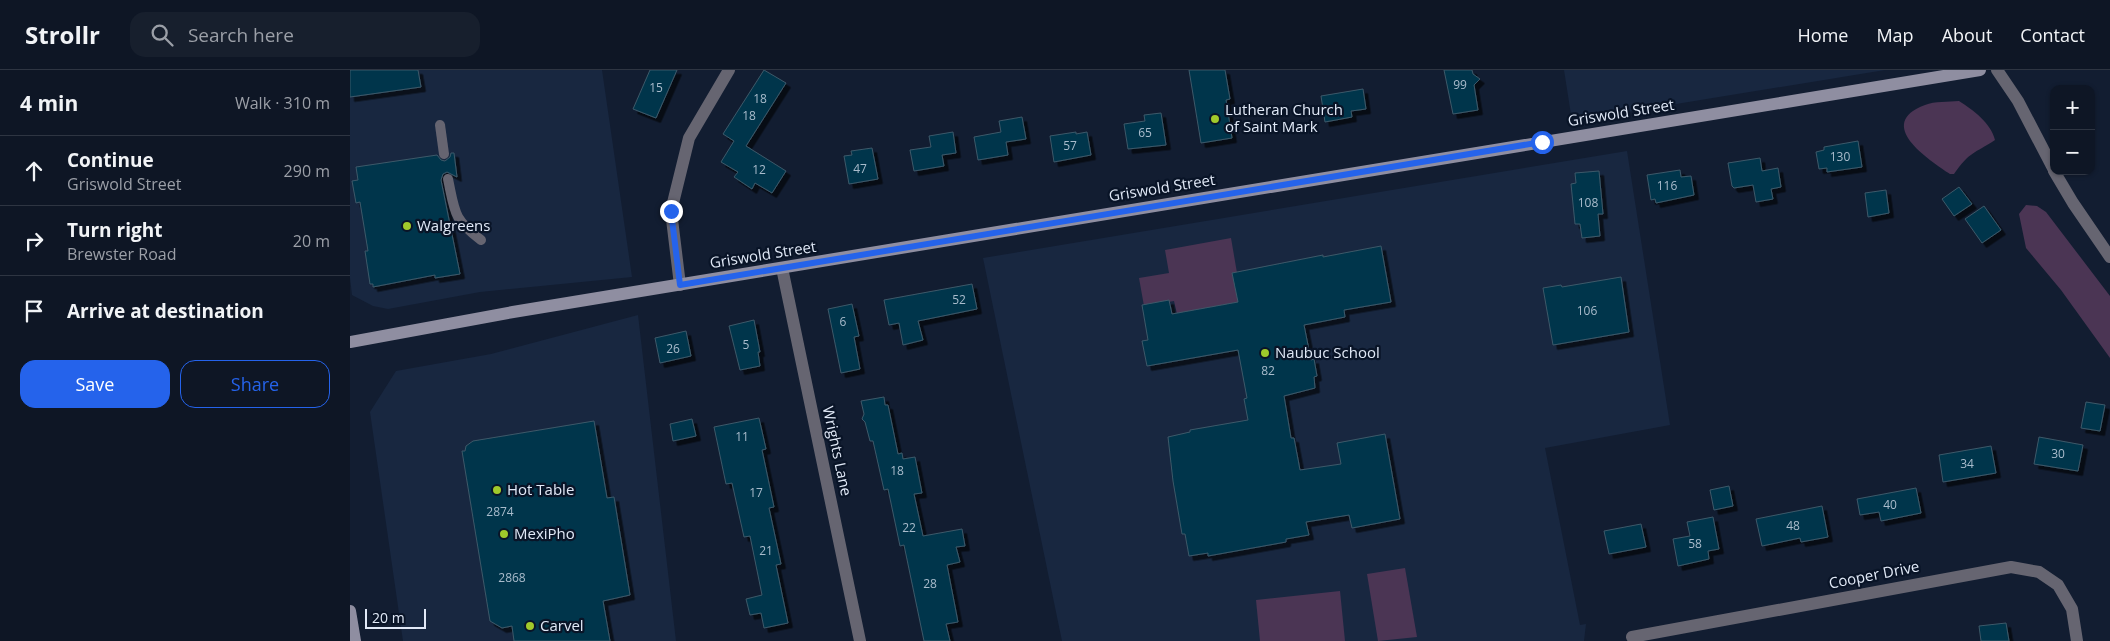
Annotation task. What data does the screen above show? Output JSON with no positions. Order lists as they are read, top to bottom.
{
  "streets": {
    "main road": ["Griswold Street"],
    "street": ["Wrights Lane", "Cooper Drive"]
  },
  "crossings": [
    ["Griswold Street", "Wrights Lane"]
  ],
  "places": [
    "Lutheran Church of Saint Mark",
    "Walgreens",
    "Naubuc School",
    "Hot Table",
    "MexiPho",
    "Carvel"
  ],
  "house_numbers": [
    "99",
    "15",
    "18",
    "18",
    "65",
    "57",
    "130",
    "47",
    "12",
    "116",
    "108",
    "52",
    "106",
    "6",
    "5",
    "26",
    "82",
    "11",
    "30",
    "34",
    "18",
    "17",
    "40",
    "2874",
    "48",
    "22",
    "58",
    "21",
    "2868",
    "28"
  ],
  "scale_bar": "20 m",
  "page": {
    "header": "Strollr",
    "search": "Search here",
    "nav": [
      "Home",
      "Map",
      "About",
      "Contact"
    ],
    "heading": ["4 min", "Walk · 310 m"],
    "map_buttons": ["+", "−"],
    "list": [
      ["Continue", "Griswold Street", "290 m"],
      ["Turn right", "Brewster Road", "20 m"],
      "Arrive at destination"
    ],
    "buttons": ["Save", "Share"],
    "scale": "20 m"
  }
}
